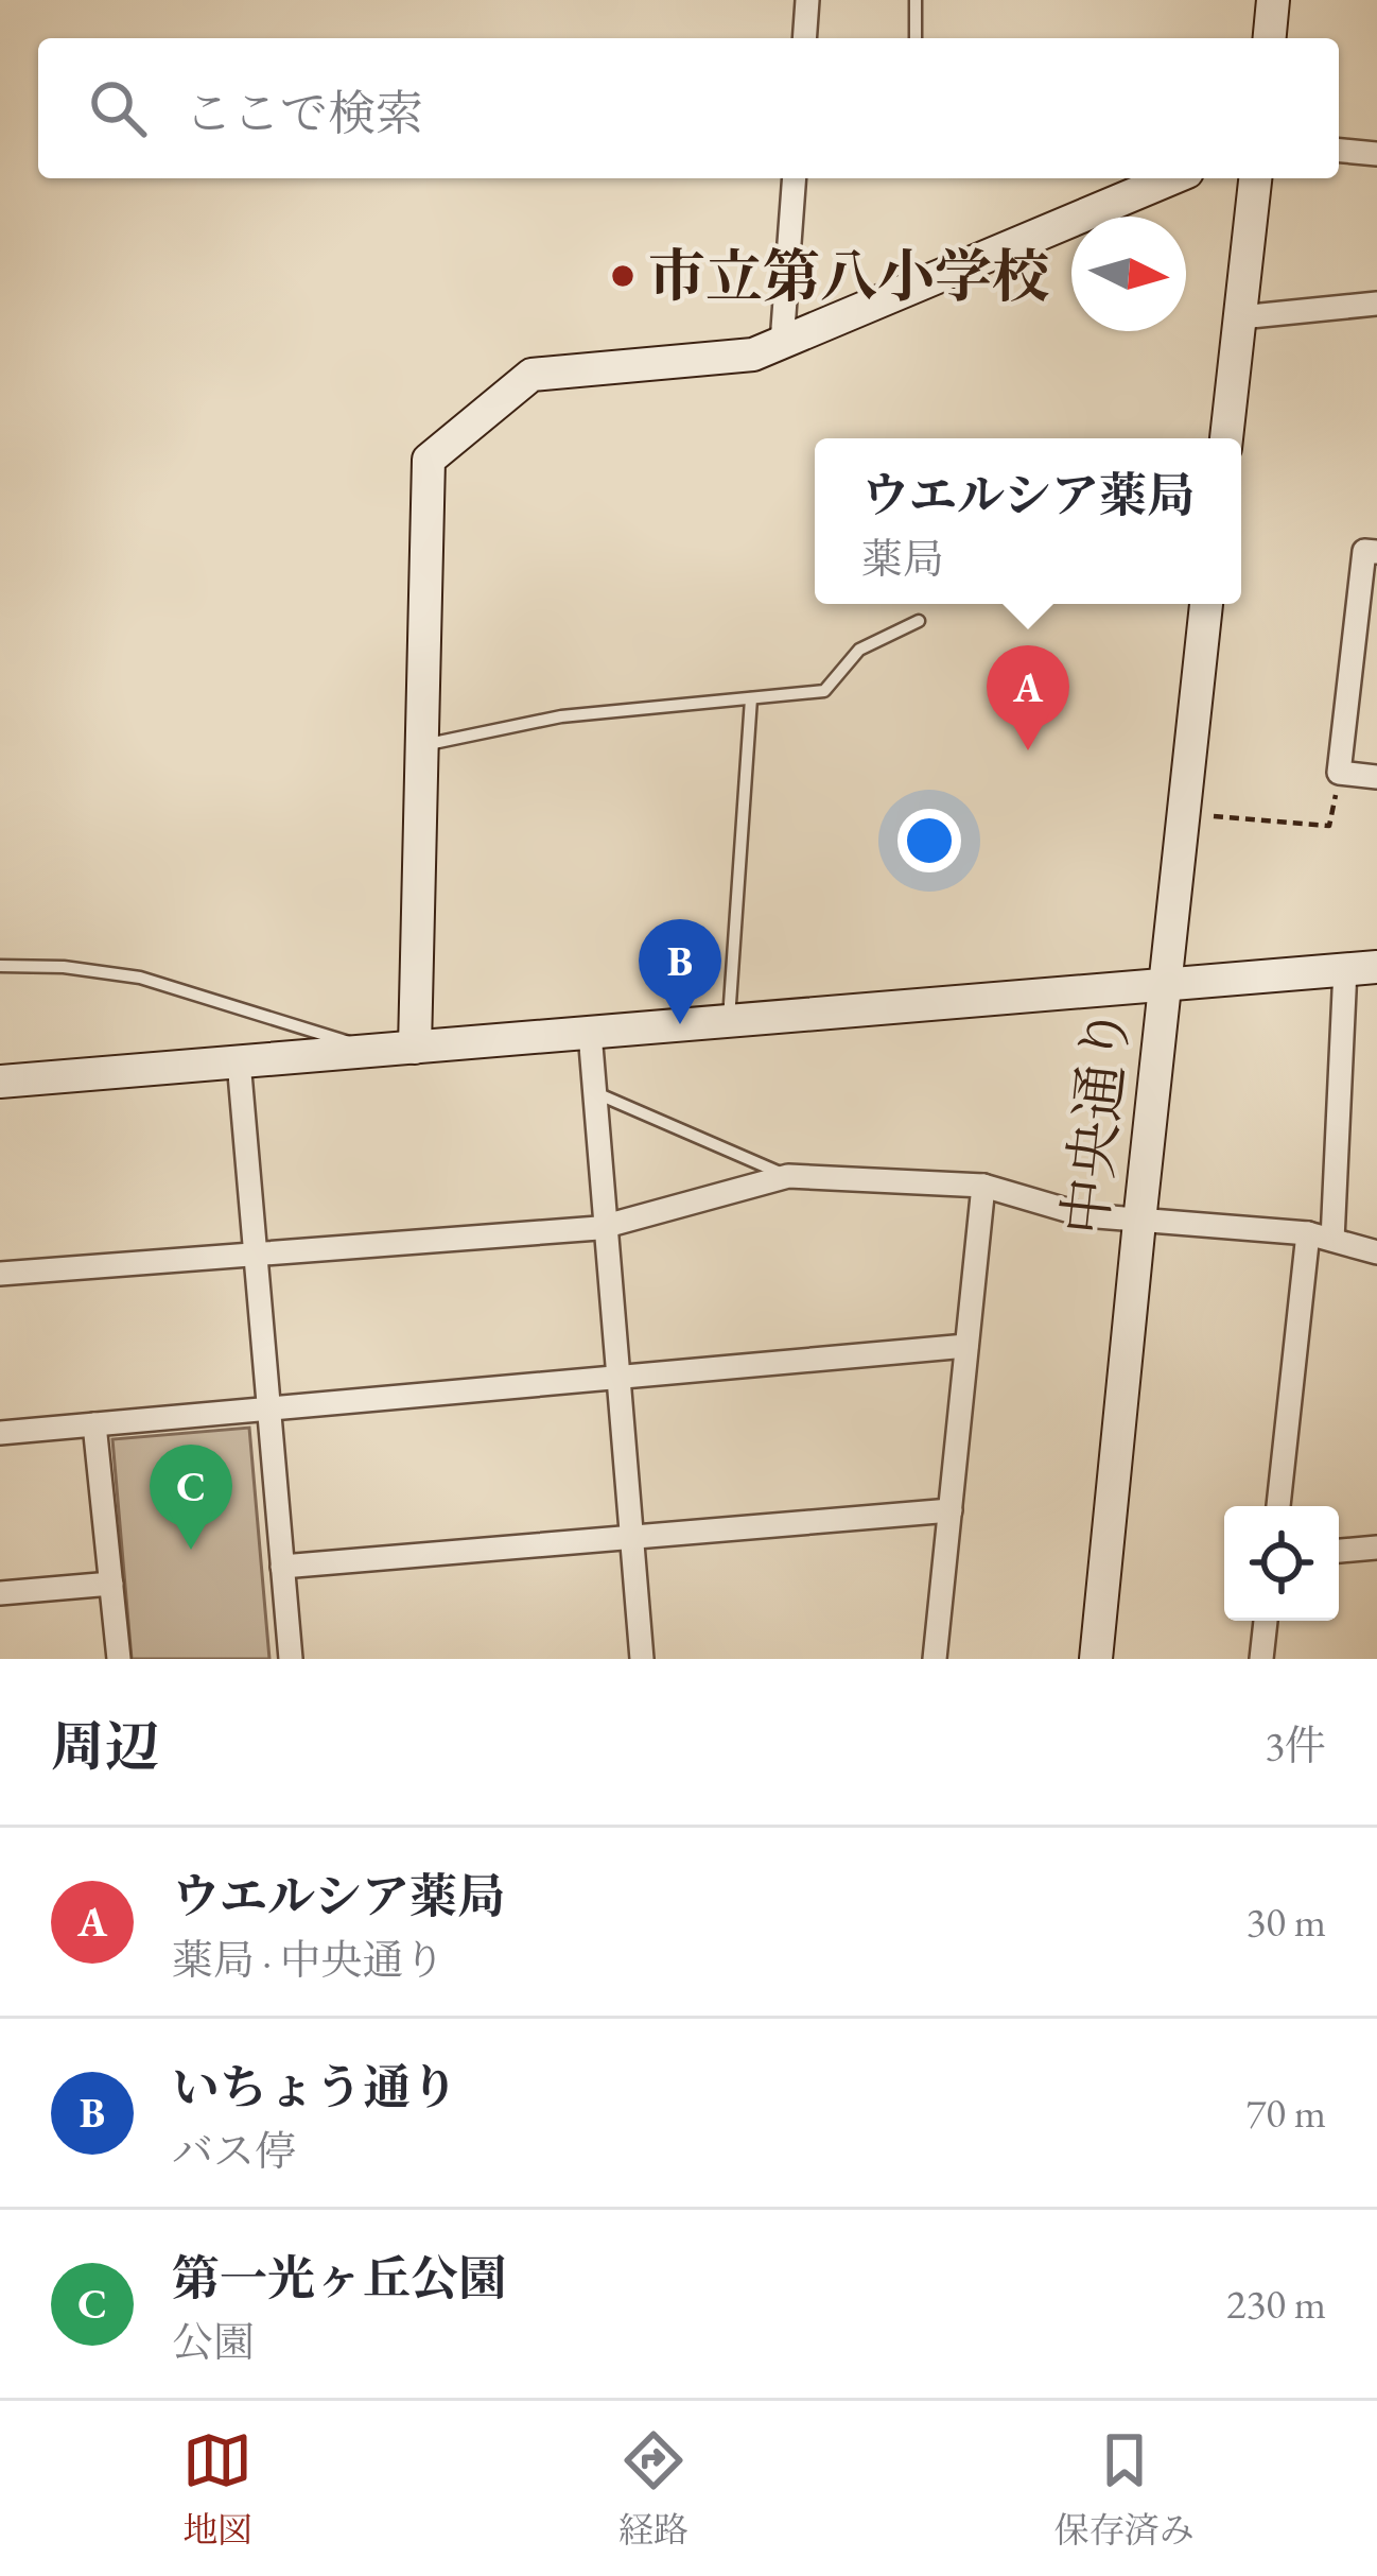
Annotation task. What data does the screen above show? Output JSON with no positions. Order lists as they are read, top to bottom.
{
  "streets": {
    "street": ["中央通り"]
  },
  "places": ["市立第八小学校"],
  "north": "right",
  "page": {
    "search": "ここで検索",
    "popup": ["ウエルシア薬局", "薬局"],
    "pins": ["A", "B", "C"],
    "heading": ["周辺", "3件"],
    "list": [
      {
        "mark": "A",
        "name": "ウエルシア薬局",
        "note": "薬局 · 中央通り",
        "value": "30 m"
      },
      {
        "mark": "B",
        "name": "いちょう通り",
        "note": "バス停",
        "value": "70 m"
      },
      {
        "mark": "C",
        "name": "第一光ヶ丘公園",
        "note": "公園",
        "value": "230 m"
      }
    ],
    "nav": ["地図", "経路", "保存済み"]
  }
}
